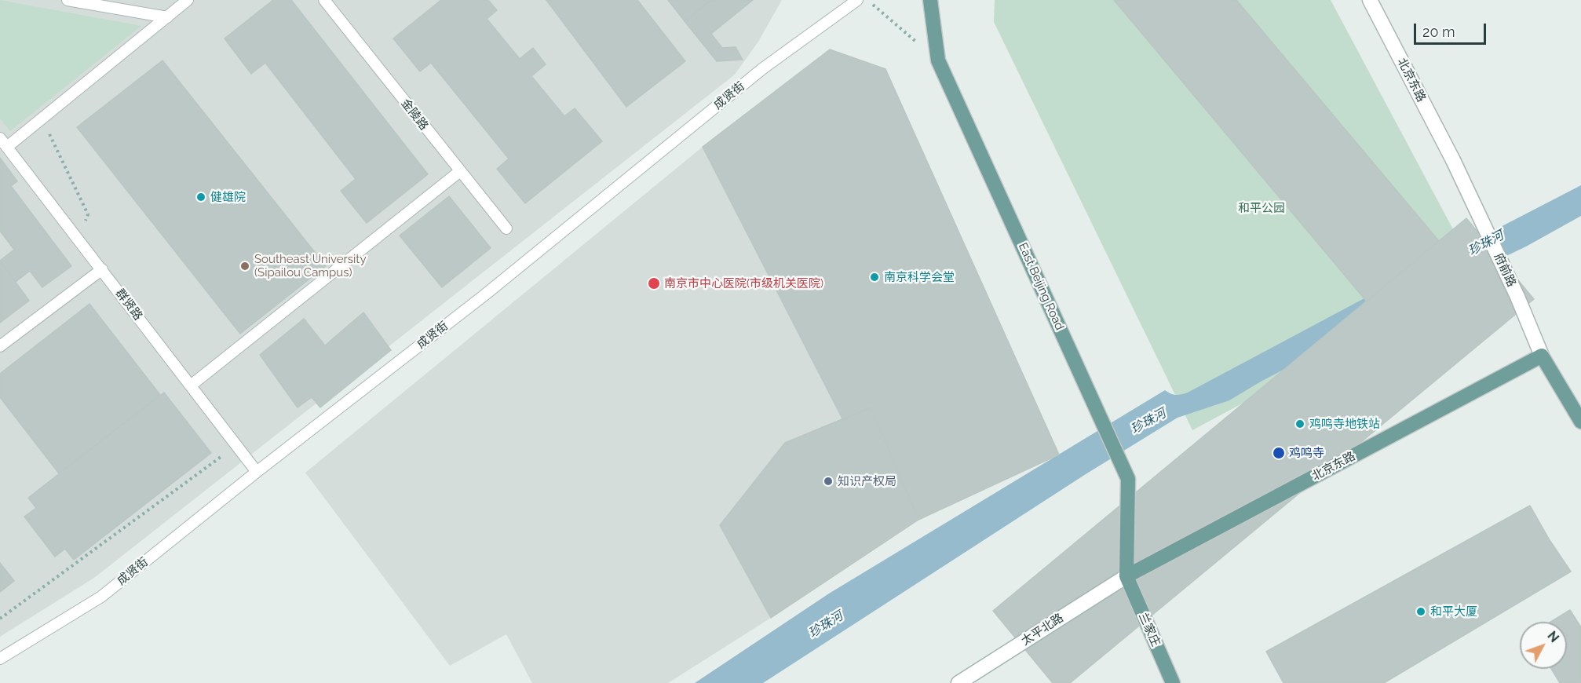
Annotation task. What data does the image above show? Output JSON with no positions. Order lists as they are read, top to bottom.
{
  "streets": {
    "main road": ["北京东路", "East Beijing Road", "兰家庄"],
    "street": ["府前路", "太平北路"],
    "lane": ["成贤街", "金陵路", "群贤路"]
  },
  "crossings": [
    ["北京东路", "府前路"],
    ["北京东路", "East Beijing Road"],
    ["北京东路", "太平北路"],
    ["北京东路", "兰家庄"],
    ["成贤街", "群贤路"],
    ["East Beijing Road", "太平北路"],
    ["East Beijing Road", "兰家庄"],
    ["太平北路", "兰家庄"]
  ],
  "water": ["珍珠河"],
  "parks": ["和平公园"],
  "places": [
    "健雄院",
    "Southeast University (Sipailou Campus)",
    "南京科学会堂",
    "南京市中心医院(市级机关医院)",
    "鸡鸣寺地铁站",
    "鸡鸣寺",
    "知识产权局",
    "和平大厦"
  ],
  "scale_bar": "20 m",
  "north": "top right"
}
